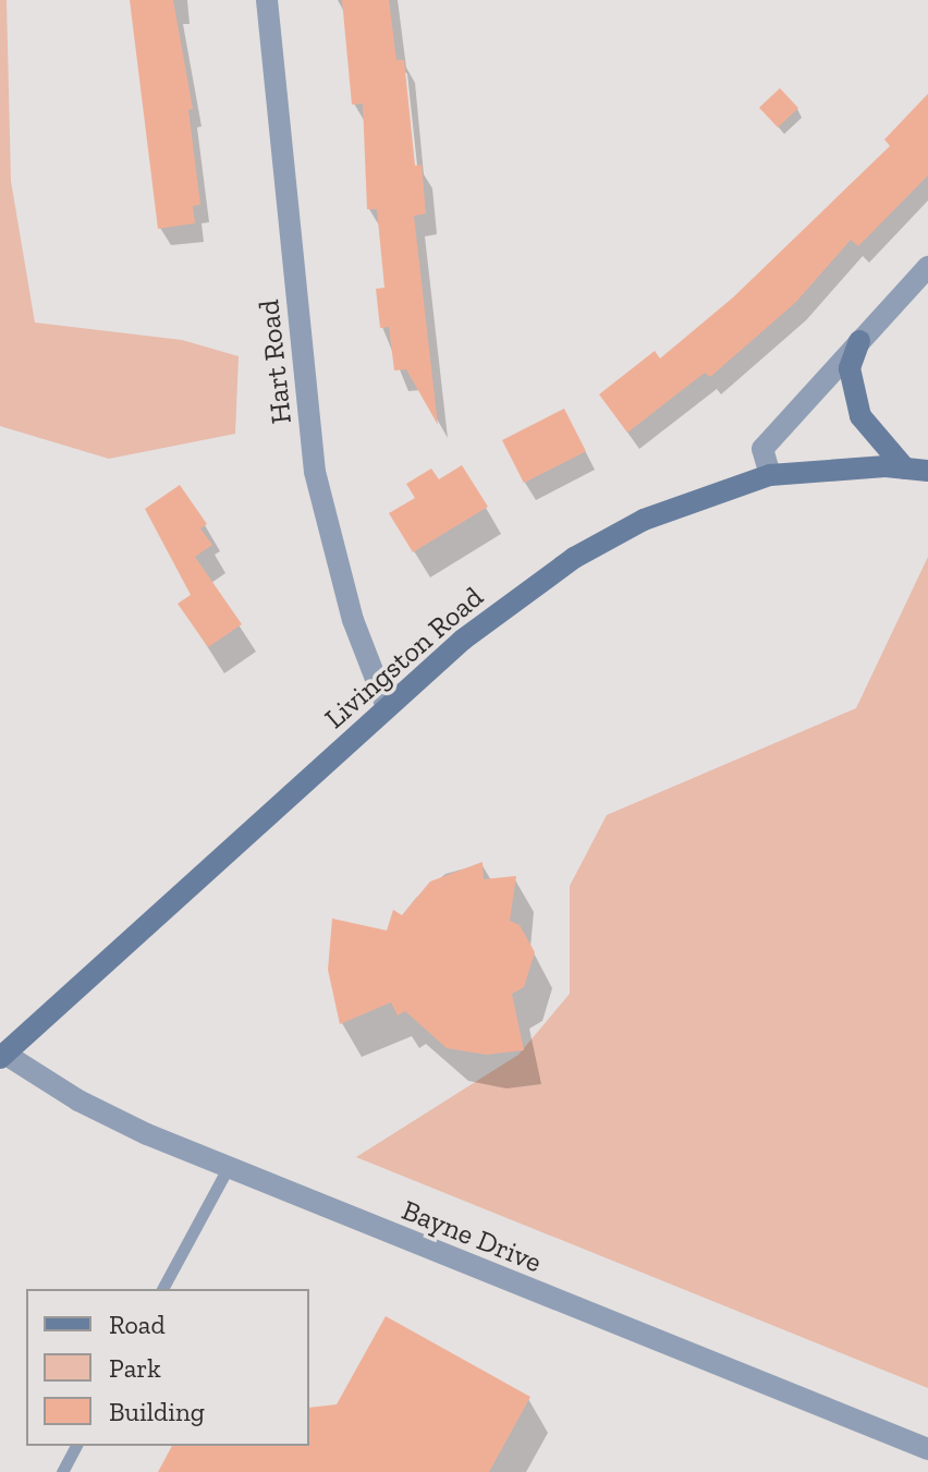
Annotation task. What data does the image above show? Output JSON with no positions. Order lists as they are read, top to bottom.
{
  "streets": {
    "main road": ["Livingston Road"],
    "street": ["Hart Road", "Bayne Drive"]
  },
  "crossings": [
    ["Hart Road", "Livingston Road"],
    ["Livingston Road", "Bayne Drive"]
  ],
  "legend": ["Road", "Park", "Building"]
}
